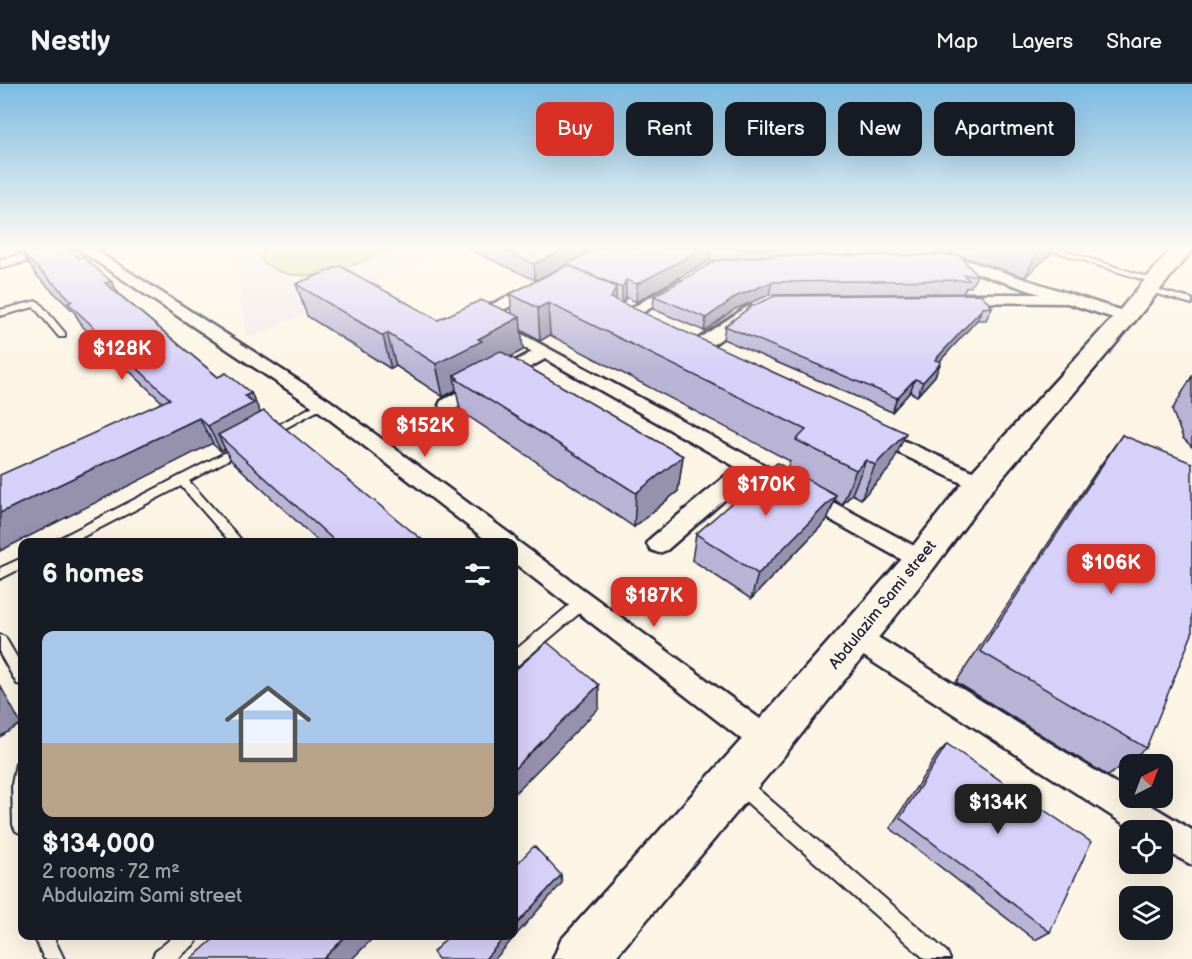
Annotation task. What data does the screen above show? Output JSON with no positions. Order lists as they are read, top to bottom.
{
  "streets": {
    "street": ["Abdulazim Sami street"]
  },
  "north": "top right",
  "page": {
    "header": "Nestly",
    "nav": ["Map", "Layers", "Share"],
    "chip": [
      "Buy",
      "Rent",
      "Filters",
      "New",
      "Apartment"
    ],
    "price": [
      "$128K",
      "$152K",
      "$170K",
      "$106K",
      "$187K",
      "$134K"
    ],
    "heading": "6 homes",
    "list": [
      {
        "name": "$134,000",
        "note": "2 rooms · 72 m² · Abdulazim Sami street"
      }
    ]
  }
}
